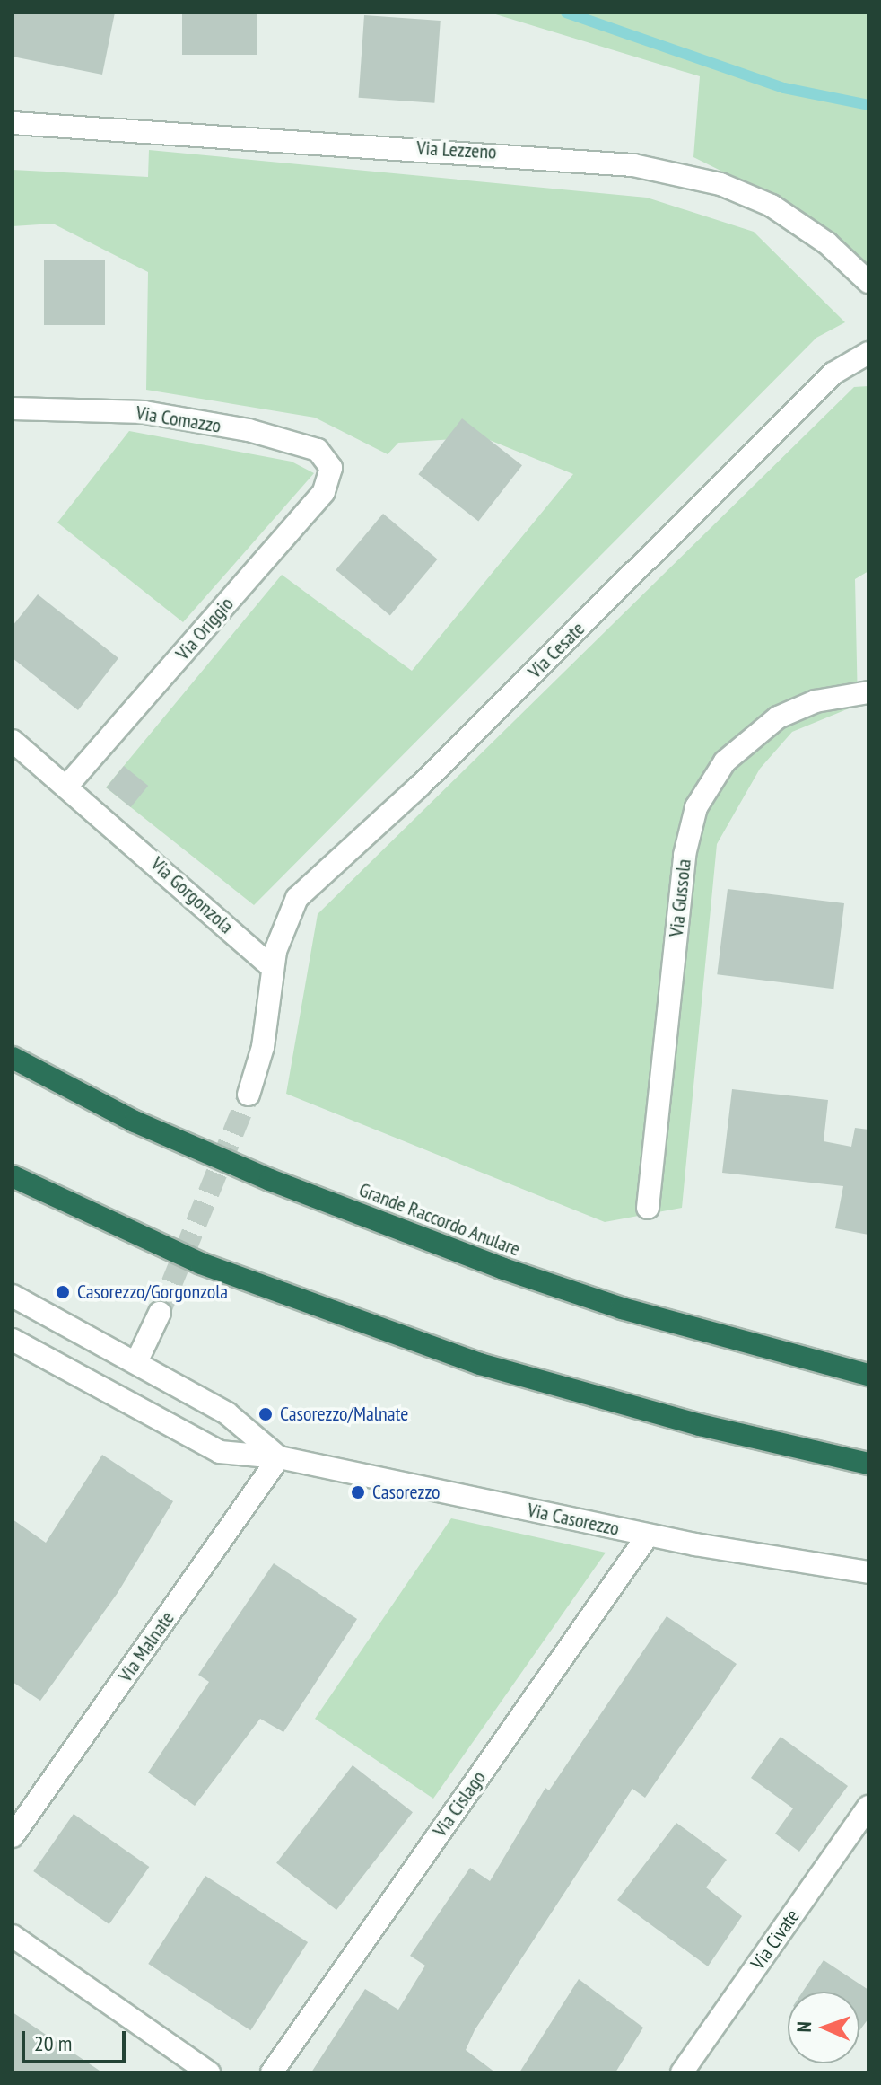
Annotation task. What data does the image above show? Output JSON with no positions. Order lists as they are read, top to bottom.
{
  "streets": {
    "highway": ["Grande Raccordo Anulare"],
    "street": [
      "Via Lezzeno",
      "Via Comazzo",
      "Via Origgio",
      "Via Cesate",
      "Via Gorgonzola",
      "Via Gussola",
      "Via Casorezzo",
      "Via Malnate",
      "Via Cislago",
      "Via Civate"
    ]
  },
  "crossings": [
    ["Via Comazzo", "Via Origgio"],
    ["Via Origgio", "Via Gorgonzola"],
    ["Via Cesate", "Via Gorgonzola"],
    ["Via Casorezzo", "Via Malnate"],
    ["Via Casorezzo", "Via Cislago"]
  ],
  "places": ["Casorezzo/Gorgonzola", "Casorezzo/Malnate", "Casorezzo"],
  "scale_bar": "20 m",
  "north": "left"
}
